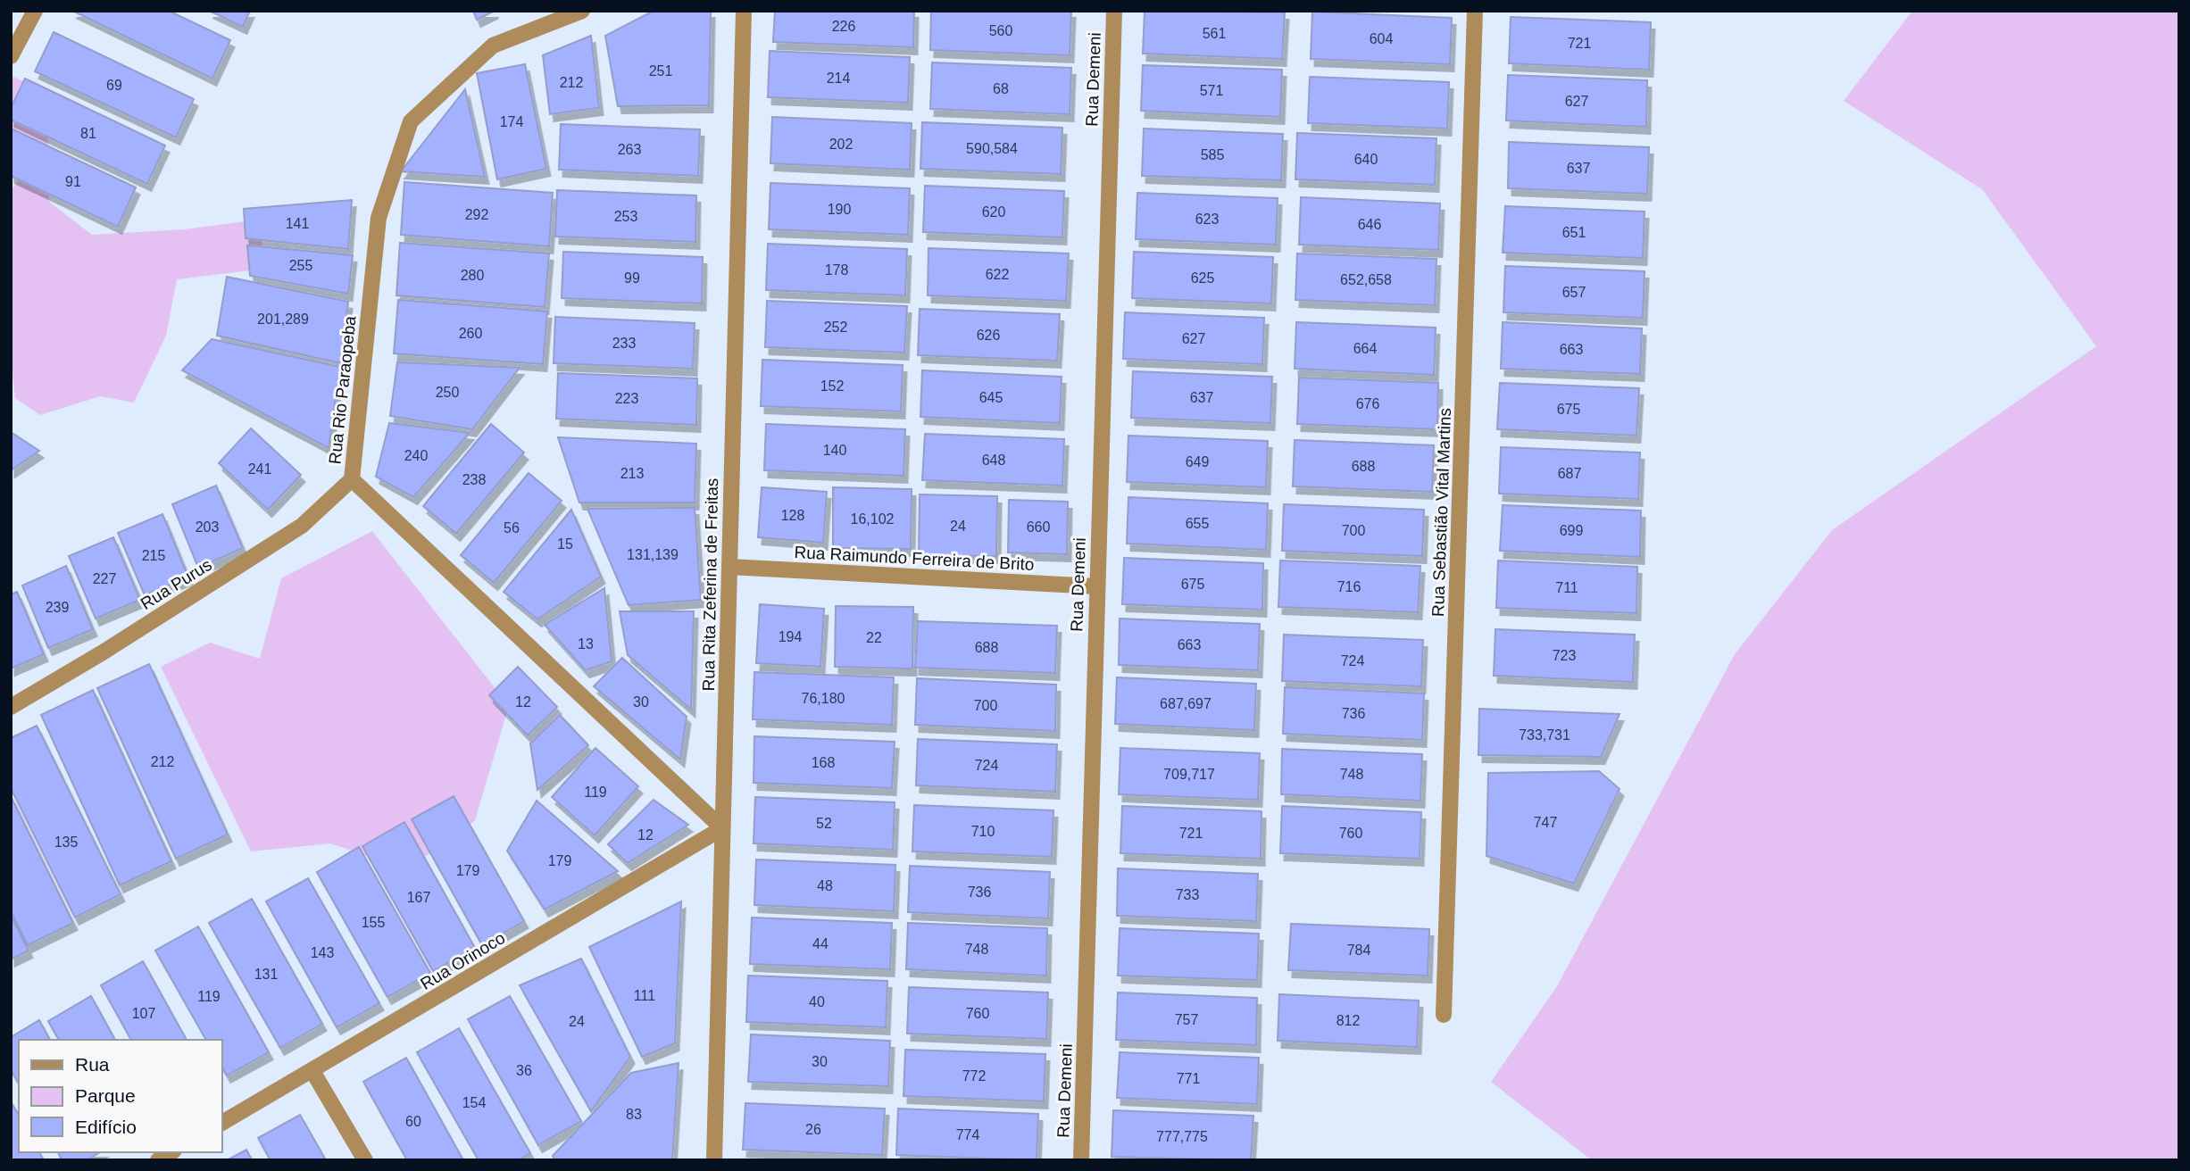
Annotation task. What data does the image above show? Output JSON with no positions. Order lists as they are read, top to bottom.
{
  "streets": {
    "street": [
      "Rua Demeni",
      "Rua Rio Paraopeba",
      "Rua Sebastião Vital Martins",
      "Rua Raimundo Ferreira de Brito",
      "Rua Purus",
      "Rua Rita Zeferina de Freitas",
      "Rua Orinoco"
    ]
  },
  "crossings": [
    ["Rua Demeni", "Rua Raimundo Ferreira de Brito"],
    ["Rua Rio Paraopeba", "Rua Purus"],
    ["Rua Rio Paraopeba", "Rua Rita Zeferina de Freitas"],
    ["Rua Rio Paraopeba", "Rua Orinoco"],
    ["Rua Raimundo Ferreira de Brito", "Rua Rita Zeferina de Freitas"],
    ["Rua Rita Zeferina de Freitas", "Rua Orinoco"]
  ],
  "house_numbers": [
    "226",
    "560",
    "561",
    "604",
    "721",
    "251",
    "214",
    "212",
    "69",
    "68",
    "571",
    "627",
    "174",
    "81",
    "202",
    "590,584",
    "263",
    "585",
    "640",
    "637",
    "91",
    "190",
    "620",
    "292",
    "253",
    "623",
    "141",
    "646",
    "651",
    "255",
    "178",
    "622",
    "280",
    "99",
    "625",
    "652,658",
    "657",
    "201,289",
    "252",
    "260",
    "626",
    "627",
    "233",
    "664",
    "663",
    "152",
    "250",
    "645",
    "637",
    "223",
    "676",
    "675",
    "140",
    "240",
    "648",
    "649",
    "688",
    "241",
    "213",
    "687",
    "238",
    "128",
    "16,102",
    "655",
    "24",
    "203",
    "660",
    "56",
    "700",
    "699",
    "15",
    "131,139",
    "215",
    "227",
    "675",
    "716",
    "711",
    "239",
    "194",
    "22",
    "13",
    "663",
    "688",
    "723",
    "724",
    "76,180",
    "12",
    "30",
    "687,697",
    "700",
    "736",
    "733,731",
    "212",
    "168",
    "724",
    "709,717",
    "748",
    "119",
    "747",
    "52",
    "710",
    "721",
    "760",
    "12",
    "135",
    "179",
    "179",
    "48",
    "736",
    "733",
    "167",
    "155",
    "44",
    "748",
    "784",
    "143",
    "131",
    "111",
    "119",
    "40",
    "107",
    "760",
    "757",
    "812",
    "24",
    "30",
    "36",
    "772",
    "771",
    "154",
    "83",
    "60",
    "26",
    "774",
    "777,775"
  ],
  "legend": ["Rua", "Parque", "Edifício"]
}
